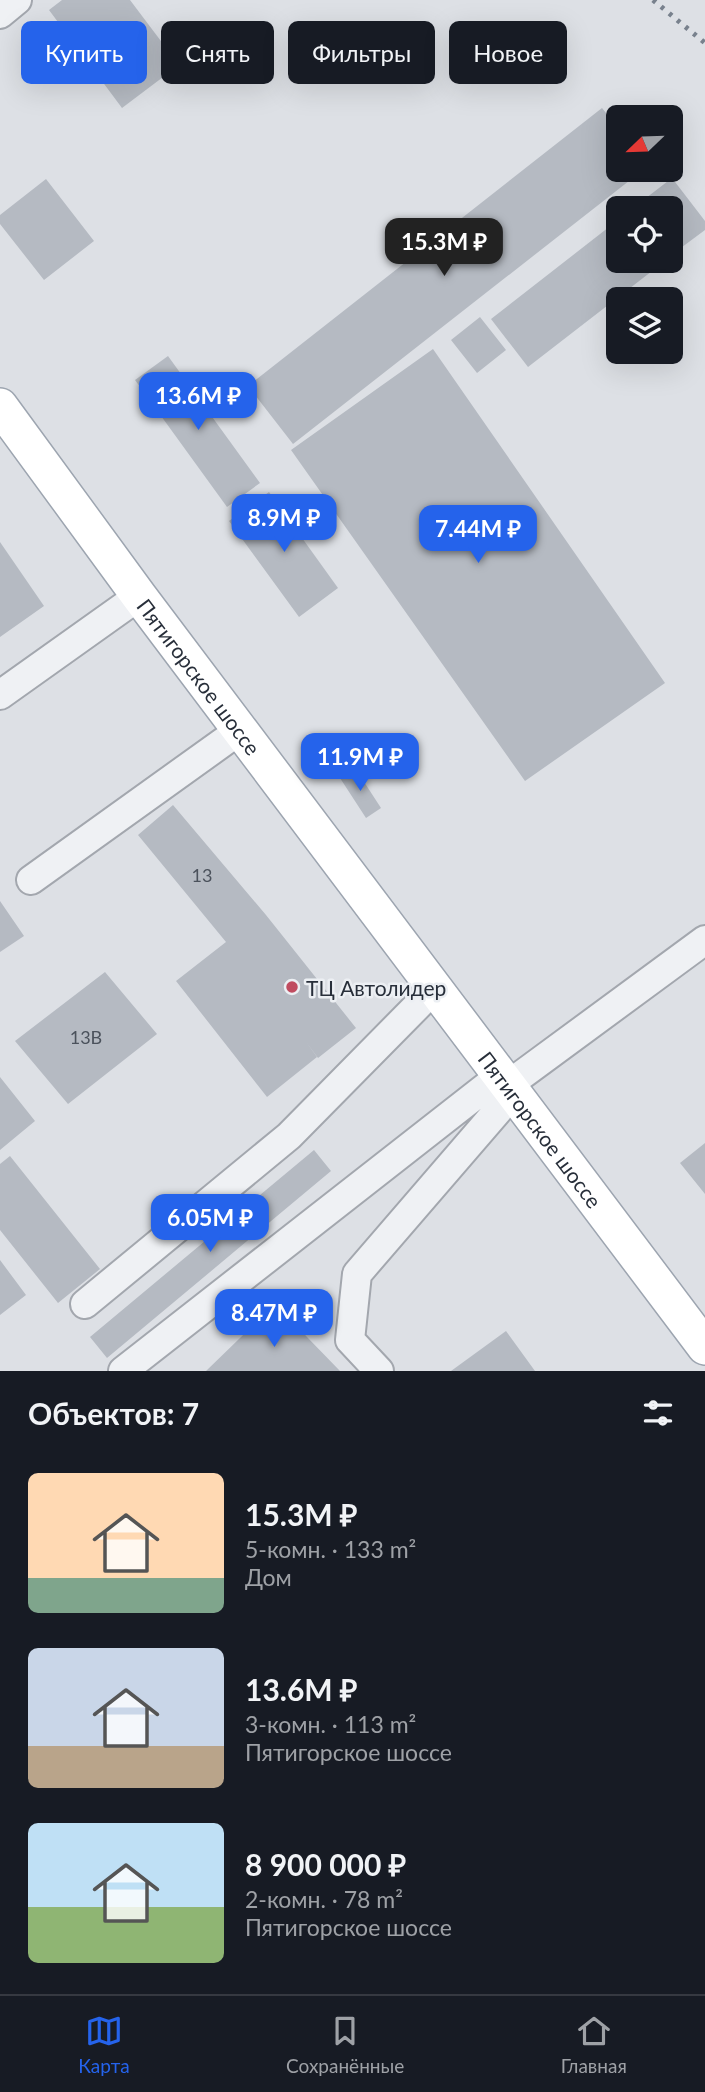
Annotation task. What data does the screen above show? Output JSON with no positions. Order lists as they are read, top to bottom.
{
  "streets": {
    "main road": ["Пятигорское шоссе"]
  },
  "places": ["ТЦ Автолидер"],
  "house_numbers": ["13", "13В"],
  "north": "bottom left",
  "page": {
    "chip": [
      "Купить",
      "Снять",
      "Фильтры",
      "Новое"
    ],
    "price": [
      "15.3M ₽",
      "13.6M ₽",
      "8.9M ₽",
      "7.44M ₽",
      "11.9M ₽",
      "6.05M ₽",
      "8.47M ₽"
    ],
    "heading": "Объектов: 7",
    "list": [
      {
        "name": "15.3M ₽",
        "note": "5-комн. · 133 m² · Дом"
      },
      {
        "name": "13.6M ₽",
        "note": "3-комн. · 113 m² · Пятигорское шоссе"
      },
      {
        "name": "8 900 000 ₽",
        "note": "2-комн. · 78 m² · Пятигорское шоссе"
      }
    ],
    "tabs": ["Карта", "Сохранённые", "Главная"]
  }
}
